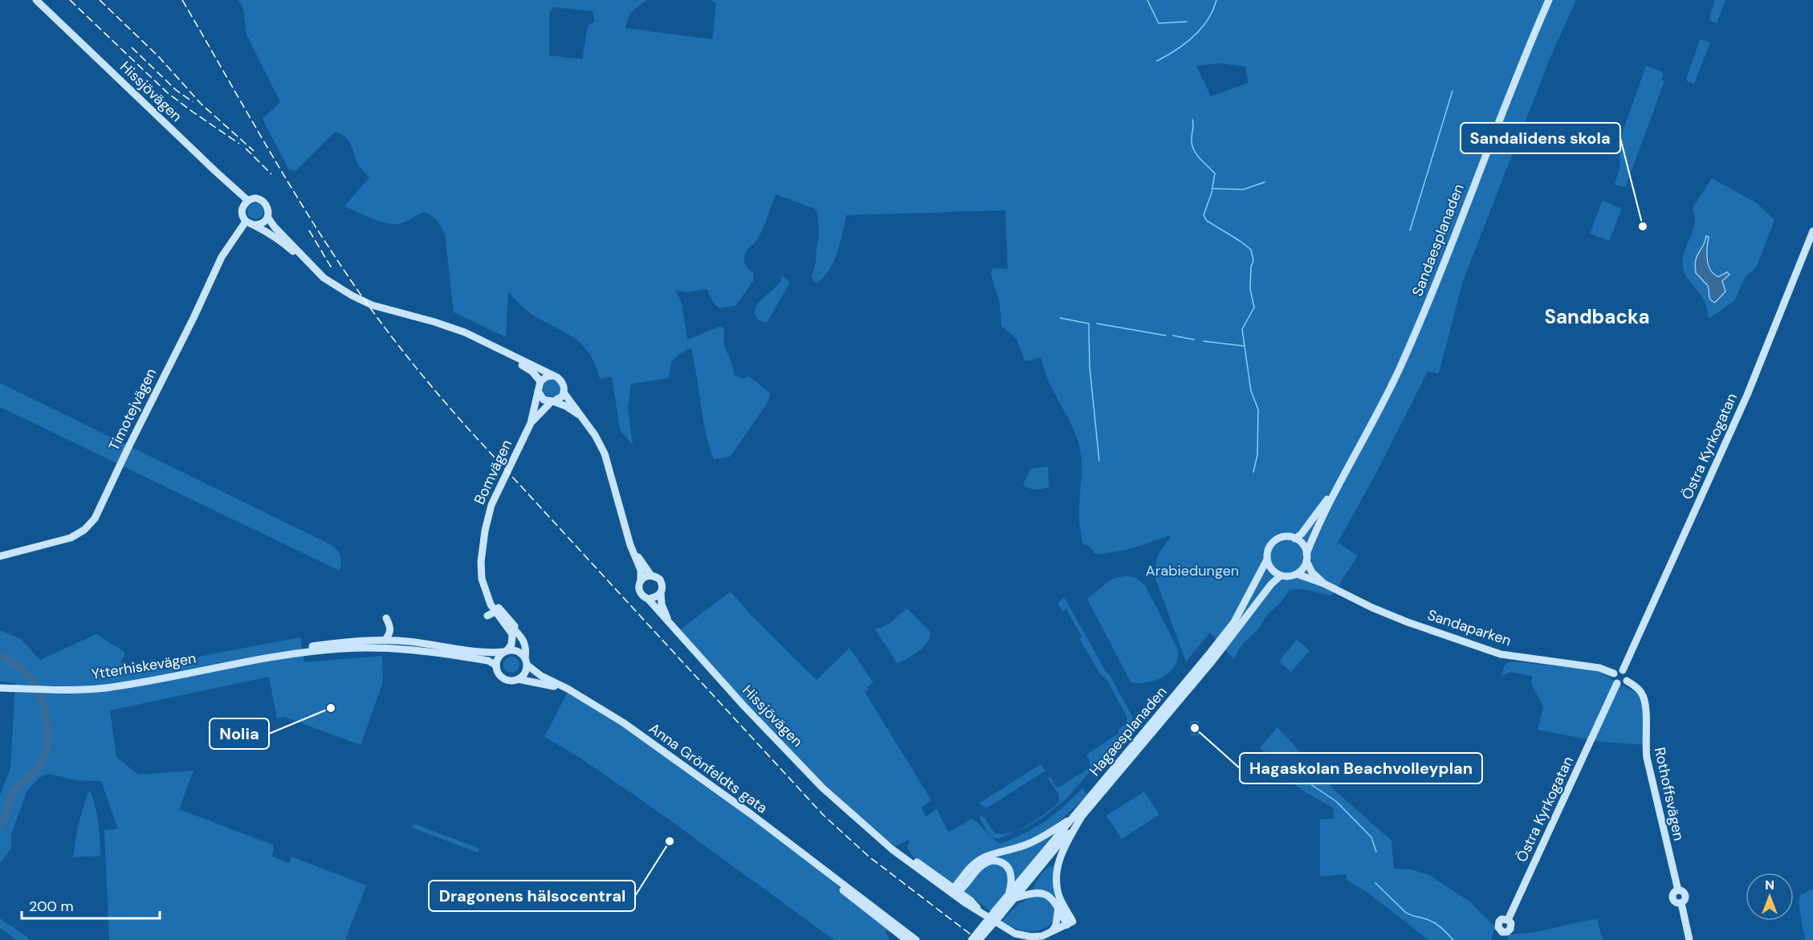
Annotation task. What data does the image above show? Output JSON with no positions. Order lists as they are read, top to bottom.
{
  "streets": {
    "main road": [
      "Hissjövägen",
      "Sandaesplanaden",
      "Timotejvägen",
      "Östra Kyrkogatan",
      "Bomvägen",
      "Sandaparken",
      "Ytterhiskevägen",
      "Hagaesplanaden",
      "Anna Grönfeldts gata",
      "Rothoffsvägen"
    ]
  },
  "crossings": [
    ["Hissjövägen", "Timotejvägen"],
    ["Sandaesplanaden", "Sandaparken"],
    ["Sandaesplanaden", "Hagaesplanaden"],
    ["Östra Kyrkogatan", "Sandaparken"],
    ["Östra Kyrkogatan", "Rothoffsvägen"],
    ["Bomvägen", "Ytterhiskevägen"],
    ["Sandaparken", "Hagaesplanaden"],
    ["Sandaparken", "Rothoffsvägen"]
  ],
  "districts": ["Sandbacka"],
  "parks": ["Arabiedungen"],
  "places": [
    "Sandalidens skola",
    "Nolia",
    "Hagaskolan Beachvolleyplan",
    "Dragonens hälsocentral"
  ],
  "scale_bar": "200 m",
  "north": "top"
}
